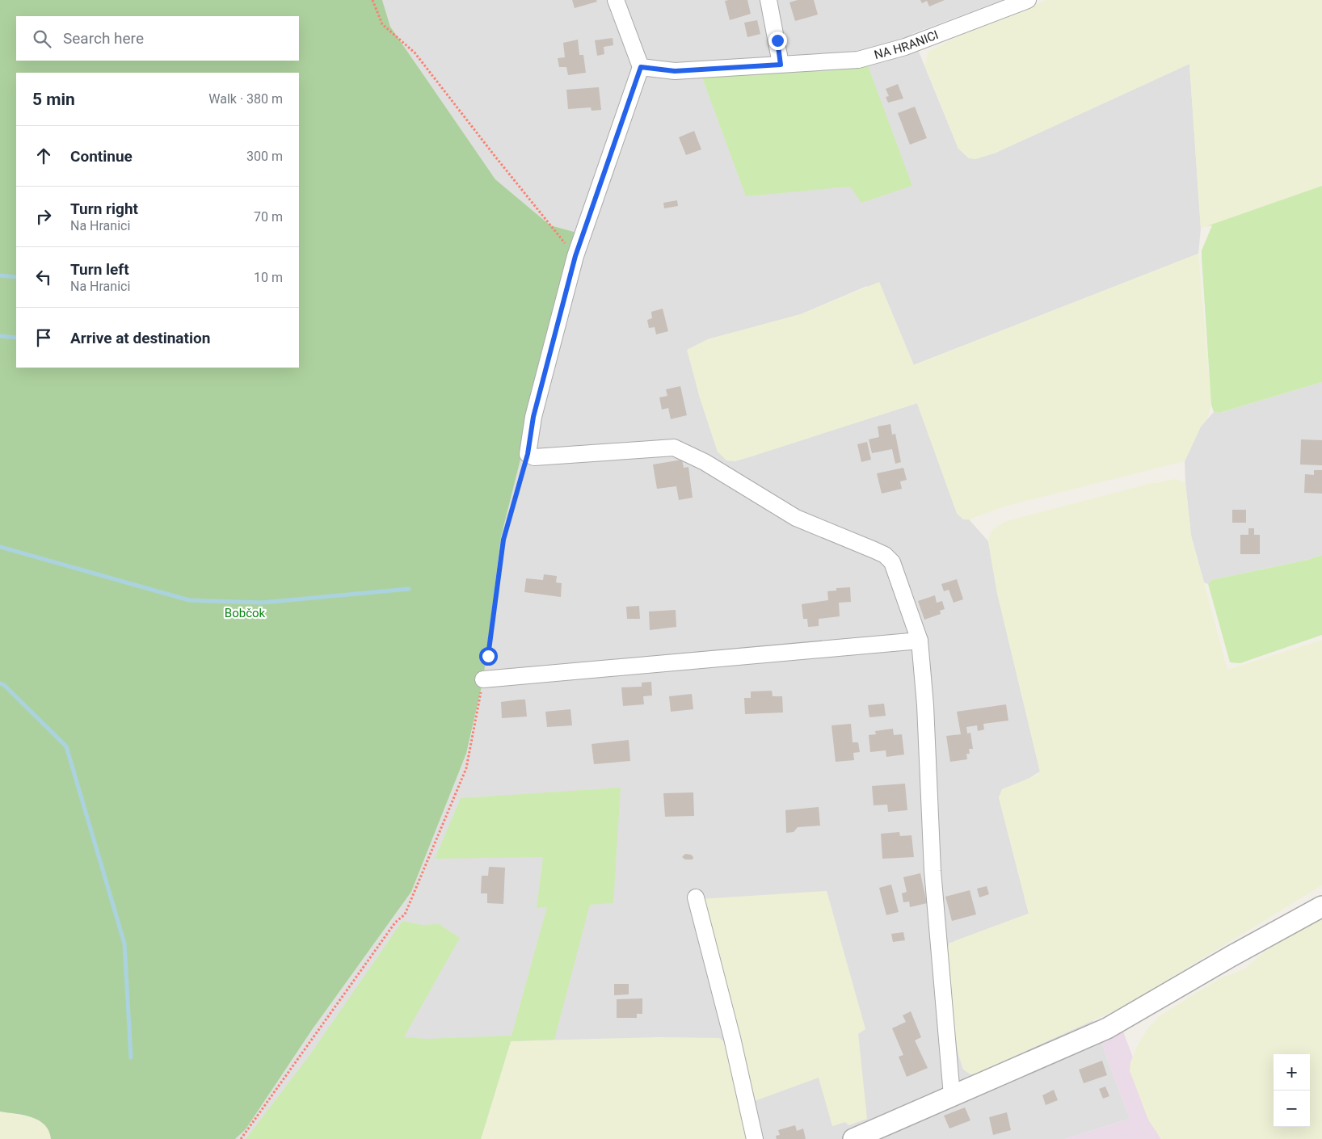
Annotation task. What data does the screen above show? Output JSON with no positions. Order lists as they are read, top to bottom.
{
  "streets": {
    "street": ["NA HRANICI"]
  },
  "parks": ["Bobčok"],
  "page": {
    "search": "Search here",
    "heading": ["5 min", "Walk · 380 m"],
    "list": [
      ["Continue", "300 m"],
      ["Turn right", "Na Hranici", "70 m"],
      ["Turn left", "Na Hranici", "10 m"],
      "Arrive at destination"
    ],
    "map_buttons": ["+", "−"]
  }
}
